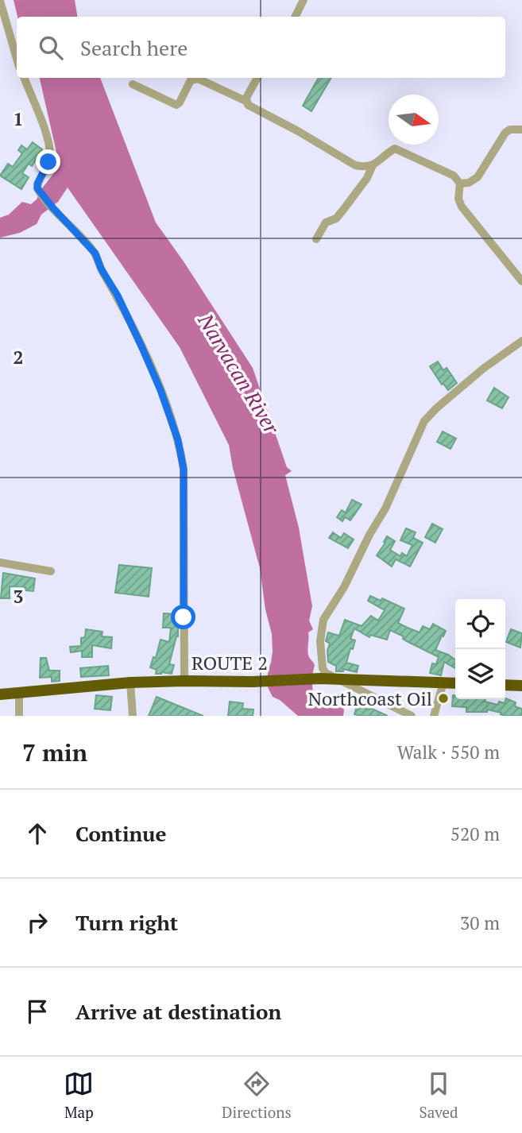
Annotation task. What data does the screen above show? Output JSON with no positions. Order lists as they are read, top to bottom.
{
  "streets": {
    "highway": ["ROUTE 2"]
  },
  "water": ["Narvacan River"],
  "places": ["Northcoast Oil"],
  "north": "right",
  "page": {
    "search": "Search here",
    "heading": ["7 min", "Walk · 550 m"],
    "list": [
      ["Continue", "520 m"],
      ["Turn right", "30 m"],
      "Arrive at destination"
    ],
    "nav": ["Map", "Directions", "Saved"]
  },
  "grid": {
    "rows": ["1", "2", "3"]
  }
}
